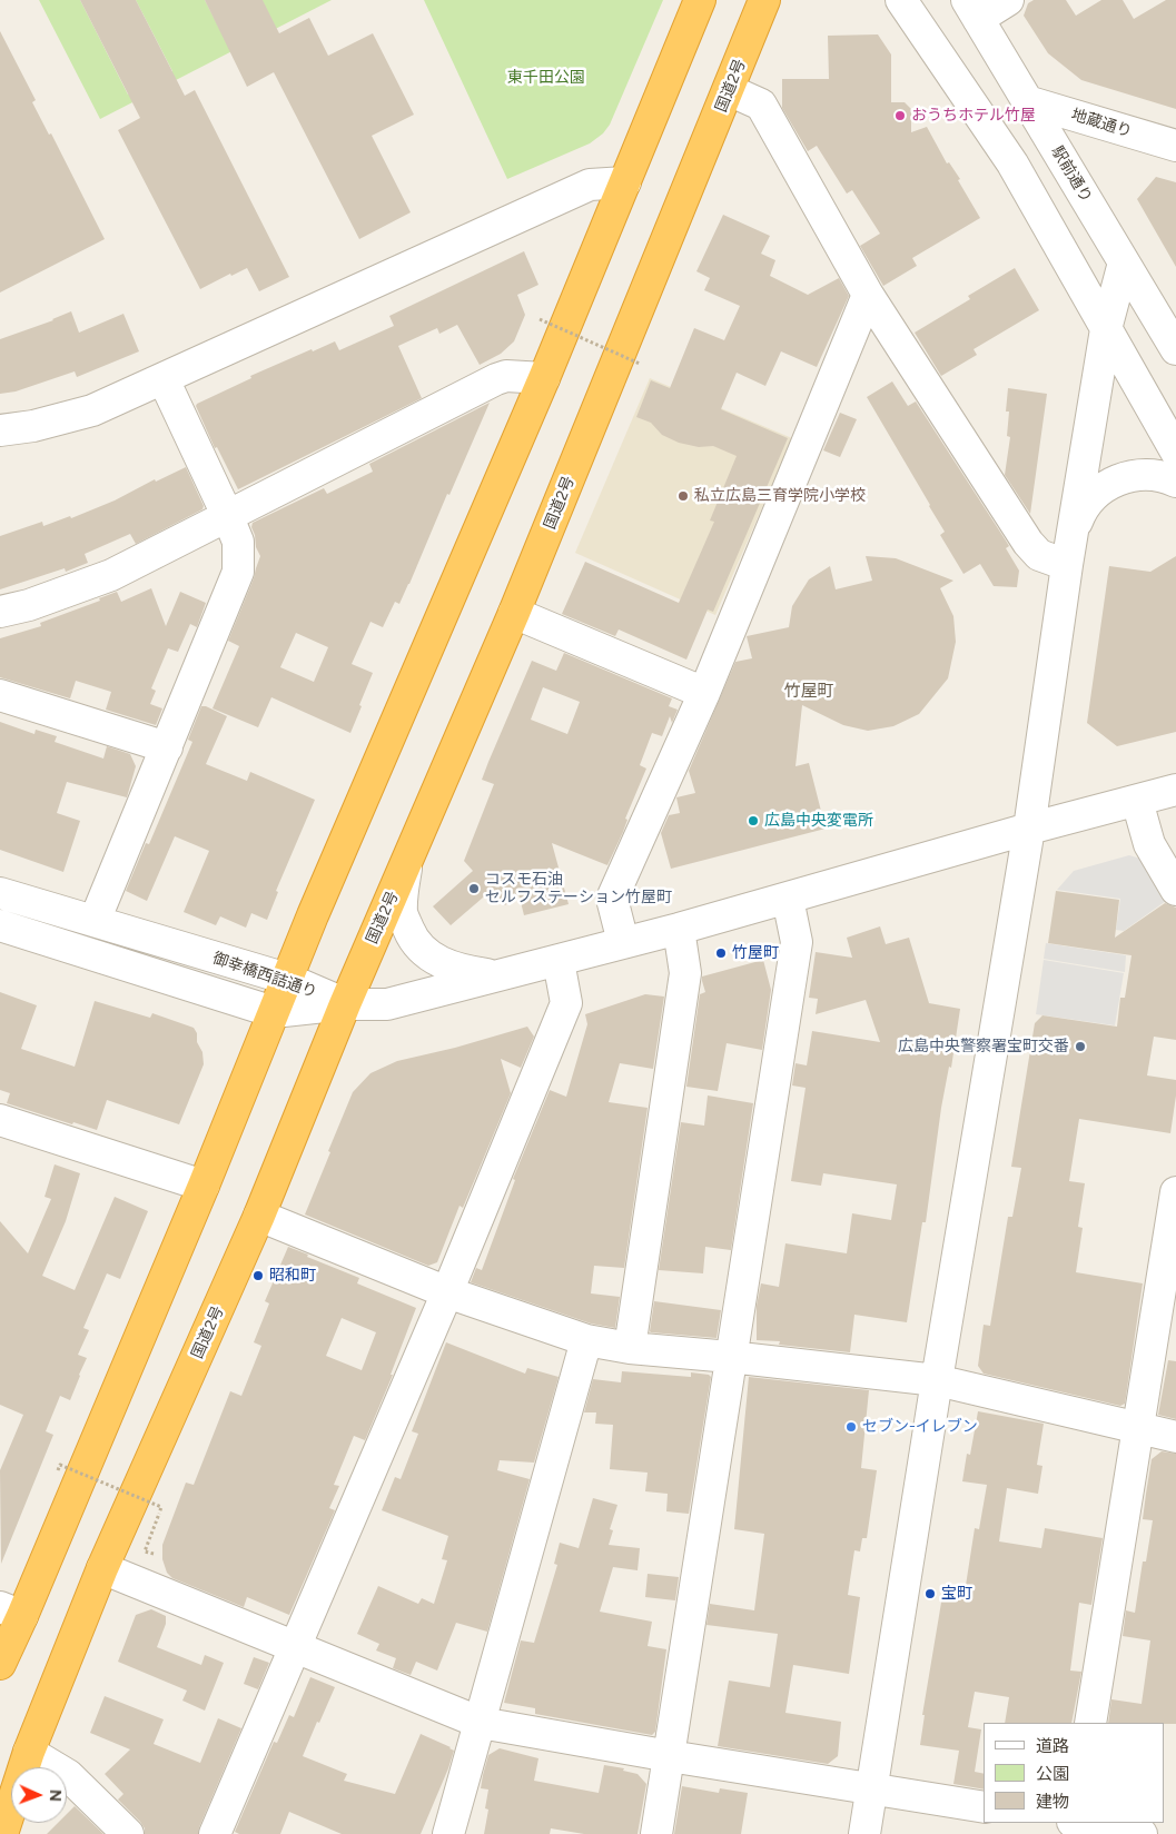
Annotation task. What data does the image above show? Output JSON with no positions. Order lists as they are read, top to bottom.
{
  "streets": {
    "highway": ["国道2号"],
    "street": ["地蔵通り", "駅前通り", "御幸橋西詰通り"]
  },
  "crossings": [
    ["国道2号", "御幸橋西詰通り"],
    ["地蔵通り", "駅前通り"]
  ],
  "districts": ["竹屋町"],
  "parks": ["東千田公園"],
  "places": [
    "おうちホテル竹屋",
    "私立広島三育学院小学校",
    "広島中央変電所",
    "コスモ石油 セルフステーション竹屋町",
    "竹屋町",
    "広島中央警察署宝町交番",
    "昭和町",
    "セブン-イレブン",
    "宝町"
  ],
  "legend": ["道路", "公園", "建物"],
  "north": "right"
}
